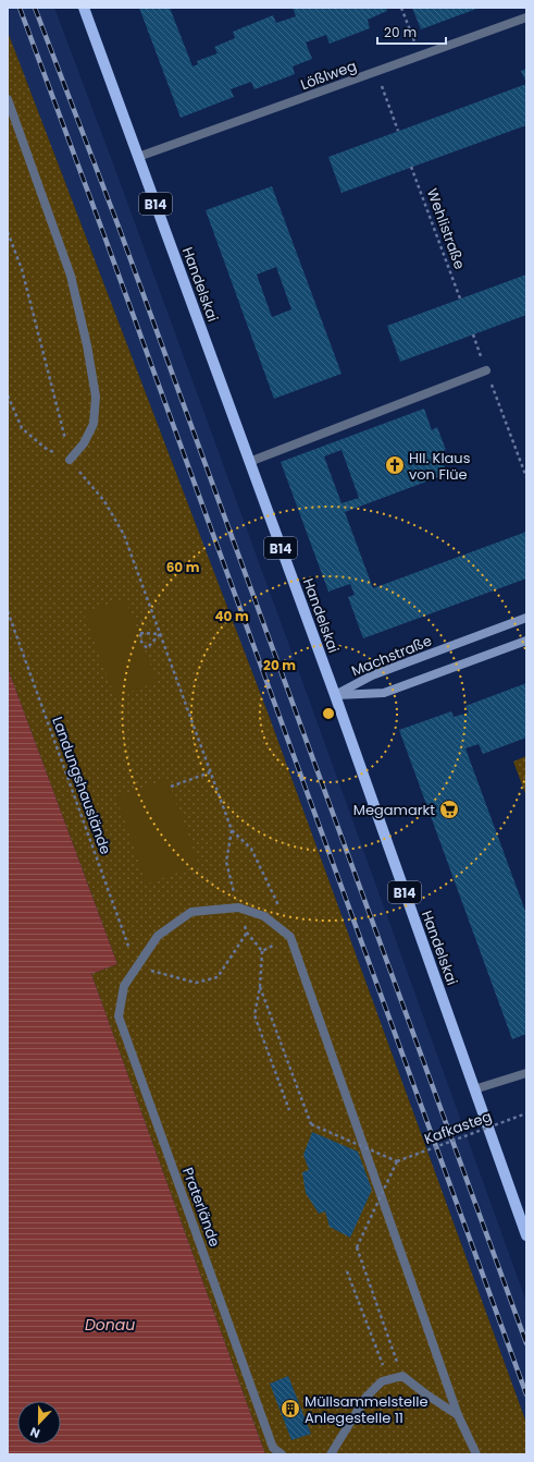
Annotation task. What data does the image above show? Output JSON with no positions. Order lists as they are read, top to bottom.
{
  "streets": {
    "main road": ["B14", "Handelskai", "Machstraße"],
    "street": ["Lößlweg", "Praterlände"],
    "path": ["Wehlistraße", "Landungshauslände", "Kafkasteg"]
  },
  "crossings": [
    ["Lößlweg", "Handelskai"],
    ["Handelskai", "Machstraße"],
    ["Landungshauslände", "Praterlände"]
  ],
  "water": ["Donau"],
  "places": {
    "church": ["Hll. Klaus von Flüe"],
    "supermarket": ["Megamarkt"],
    "building": ["Müllsammelstelle Anlegestelle 11"]
  },
  "scale_bar": "20 m",
  "north": "bottom",
  "rings": ["60 m", "40 m", "20 m"]
}
